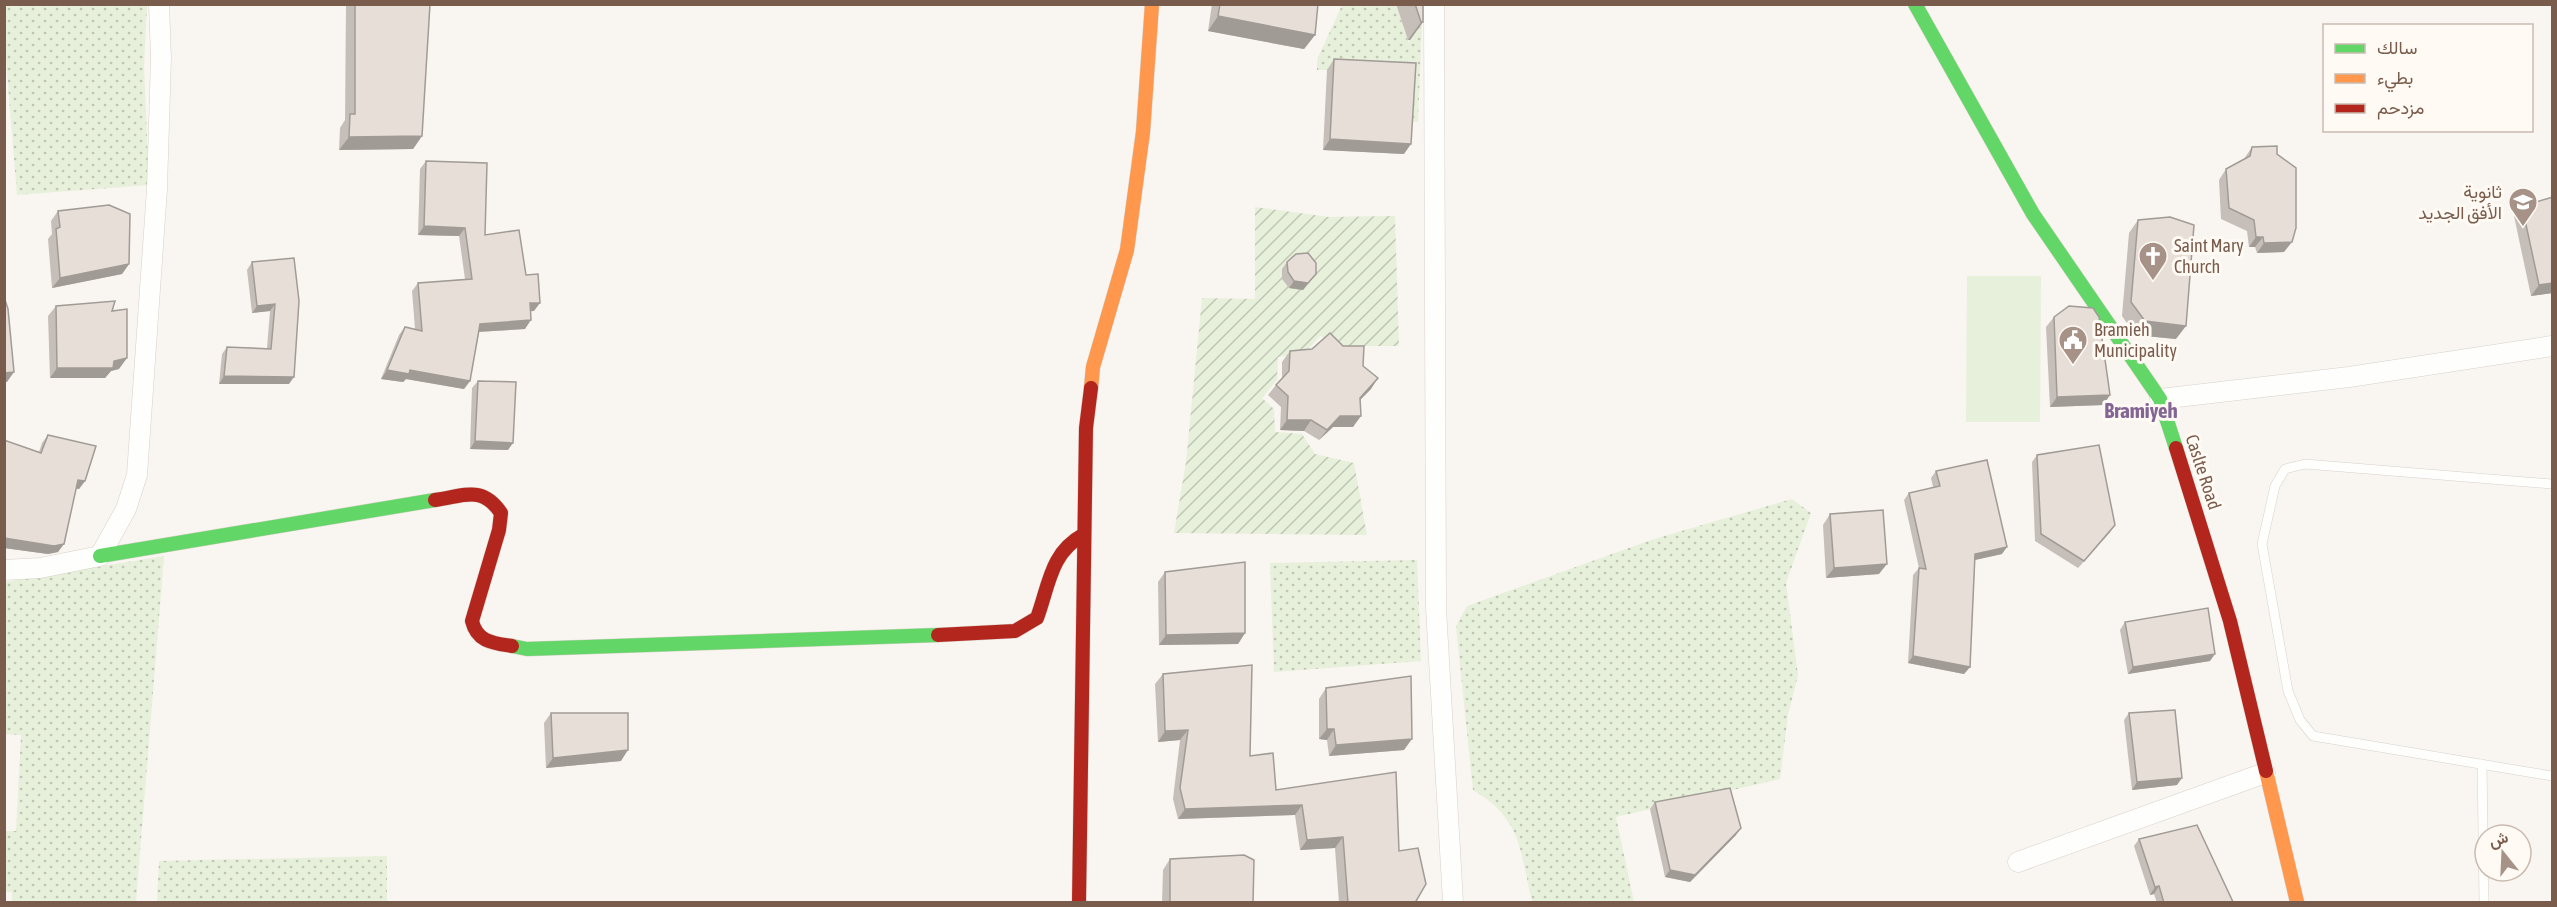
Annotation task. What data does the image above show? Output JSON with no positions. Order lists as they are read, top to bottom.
{
  "streets": {
    "street": ["Caslte Road"]
  },
  "districts": ["Bramiyeh"],
  "places": {
    "school or university": ["ثانوية الأفق الجديد"],
    "church": ["Saint Mary Church"],
    "public building": ["Bramieh Municipality"]
  },
  "legend": ["سالك", "بطيء", "مزدحم"],
  "north": "top"
}
